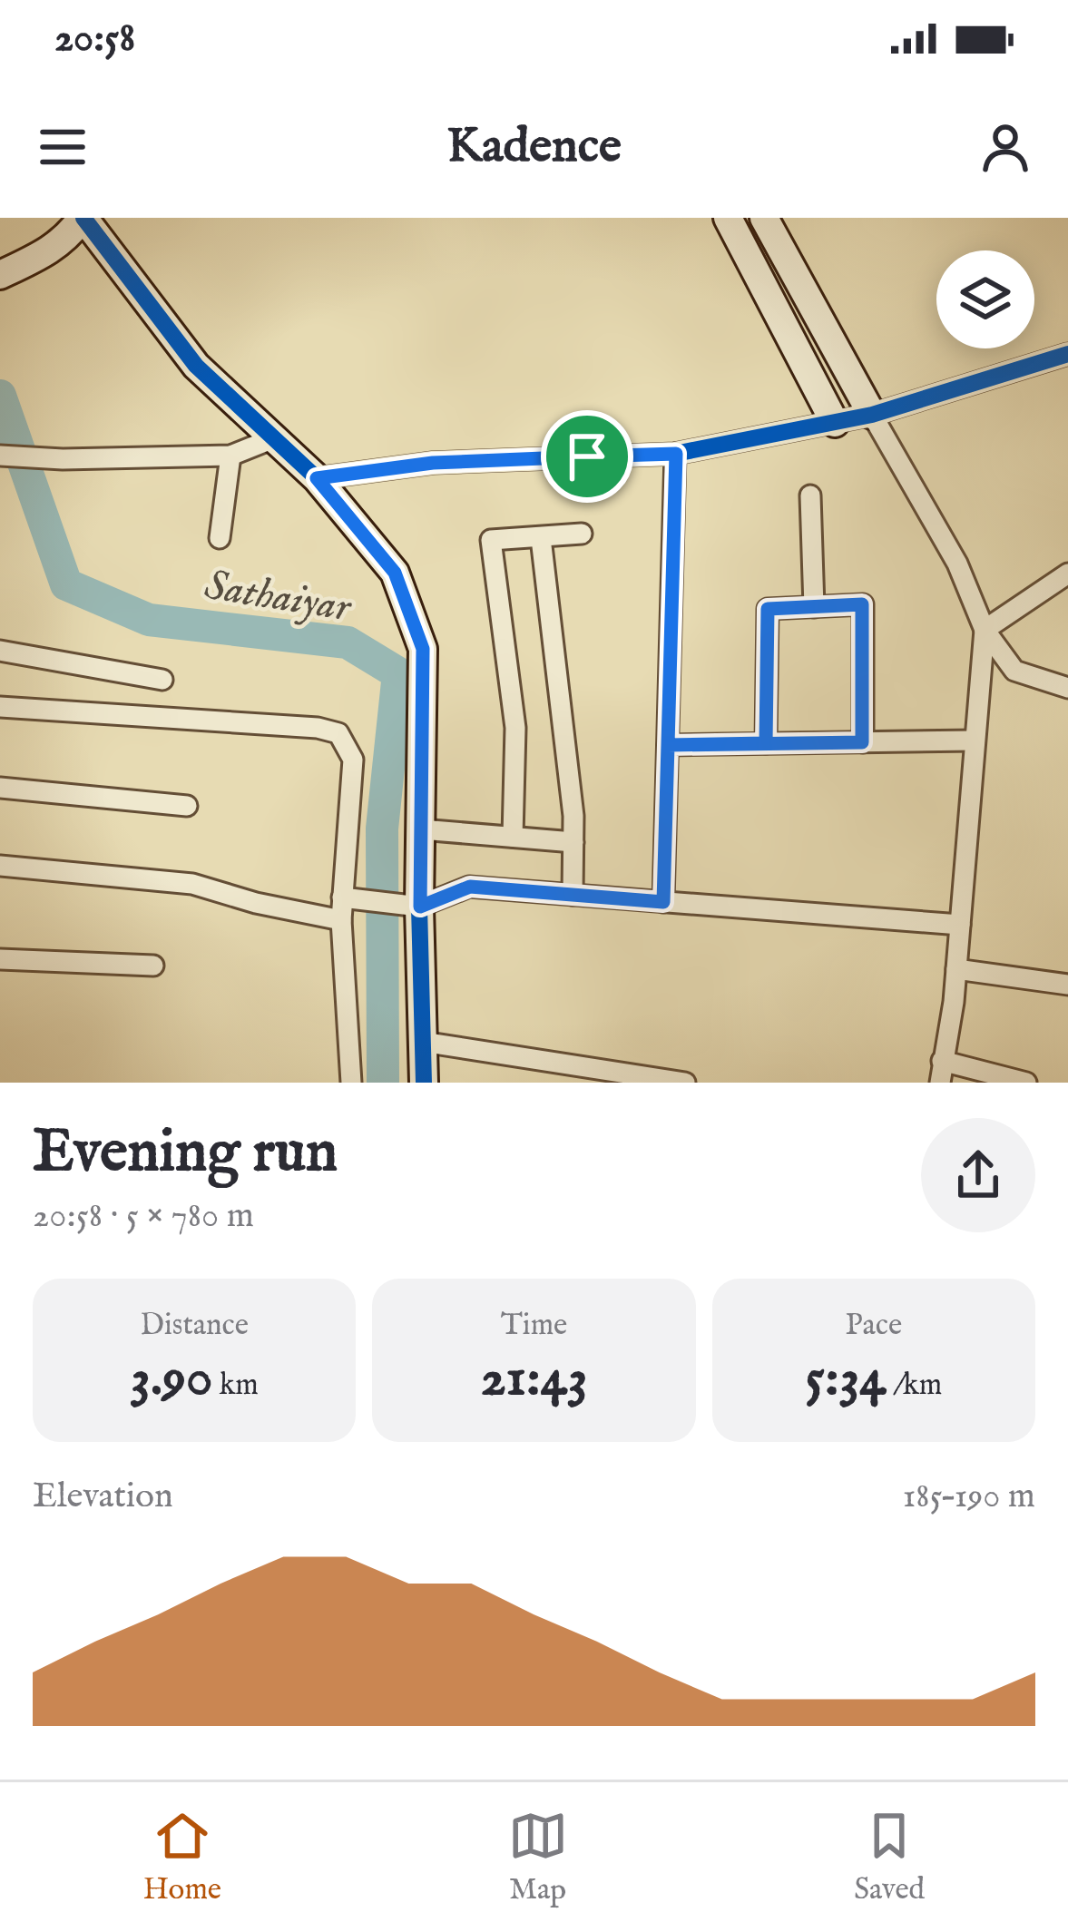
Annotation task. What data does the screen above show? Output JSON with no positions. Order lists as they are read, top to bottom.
{
  "water": ["Sathaiyar"],
  "page": {
    "status": "20:58",
    "header": "Kadence",
    "heading": ["Evening run", "20:58 · 5 × 780 m"],
    "stats": [
      ["Distance", "3.90 km"],
      ["Time", "21:43"],
      ["Pace", "5:34 /km"]
    ],
    "chart": ["Elevation", "185–190 m"],
    "tabs": ["Home", "Map", "Saved"]
  }
}
